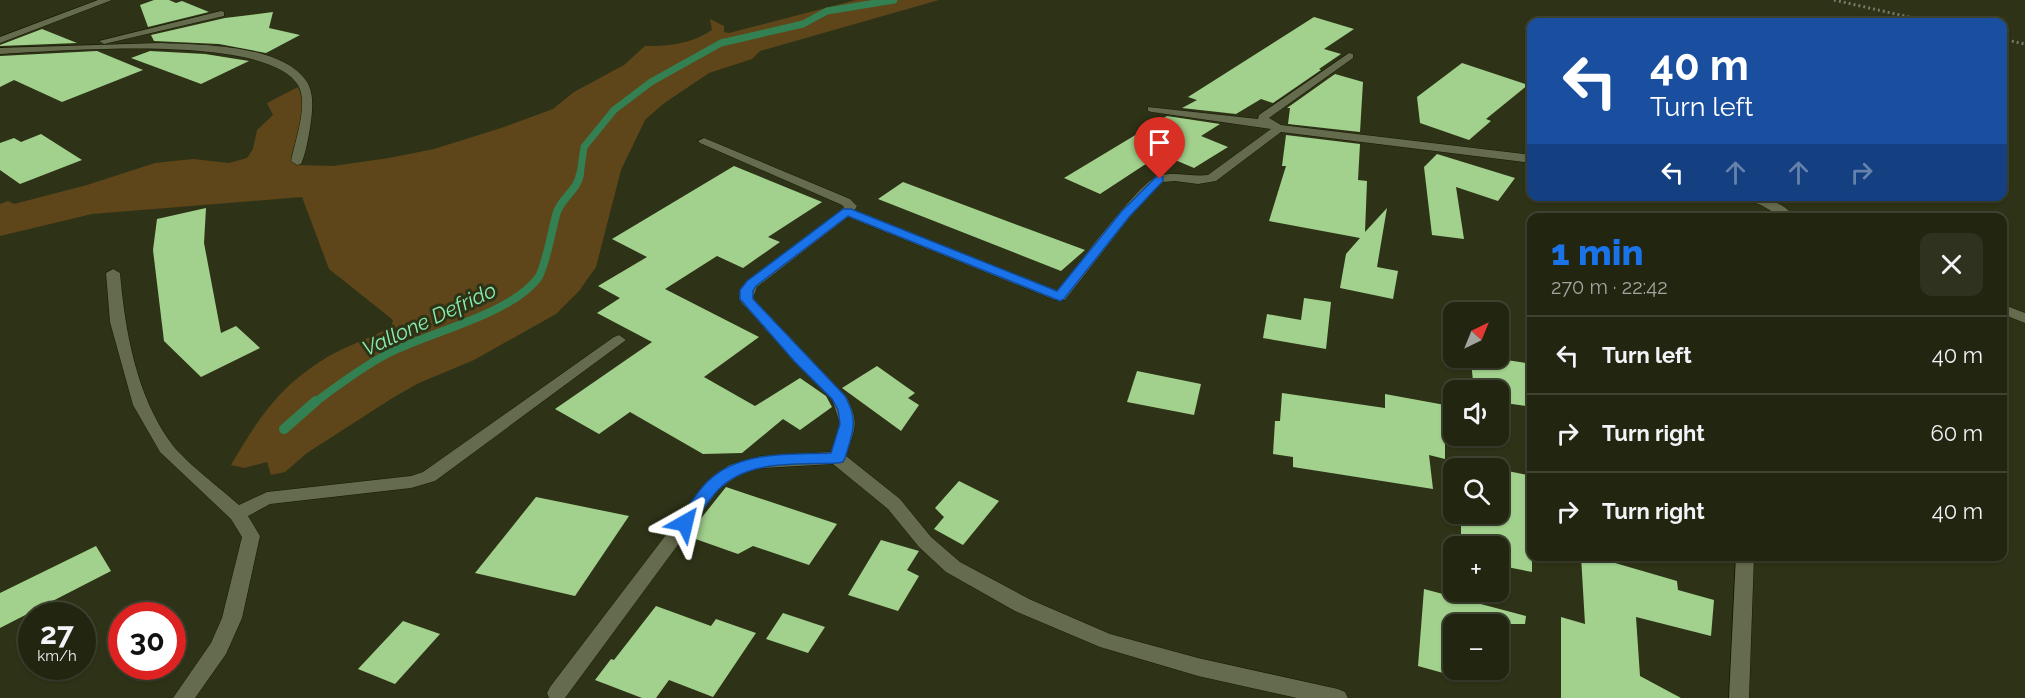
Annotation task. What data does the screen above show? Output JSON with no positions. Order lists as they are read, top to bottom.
{
  "water": ["Vallone Defrido"],
  "north": "top right",
  "page": {
    "turn": ["40 m", "Turn left"],
    "heading": ["1 min", "270 m · 22:42"],
    "map_buttons": ["+", "−"],
    "list": [
      {
        "name": "Turn left",
        "value": "40 m"
      },
      {
        "name": "Turn right",
        "value": "60 m"
      },
      {
        "name": "Turn right",
        "value": "40 m"
      }
    ],
    "speed": "27 km/h",
    "limit": "30"
  }
}
